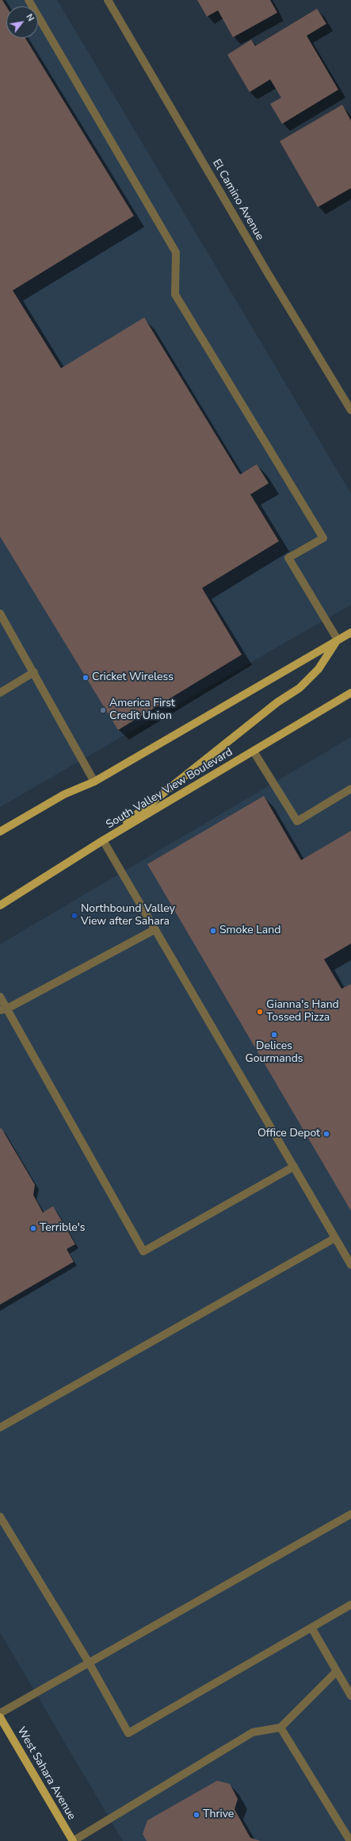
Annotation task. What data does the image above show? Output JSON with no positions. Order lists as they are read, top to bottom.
{
  "streets": {
    "main road": ["South Valley View Boulevard", "West Sahara Avenue"],
    "street": ["El Camino Avenue"]
  },
  "places": [
    "Cricket Wireless",
    "America First Credit Union",
    "Northbound Valley View after Sahara",
    "Smoke Land",
    "Gianna's Hand Tossed Pizza",
    "Delices Gourmands",
    "Office Depot",
    "Terrible's",
    "Thrive"
  ],
  "north": "top right"
}
